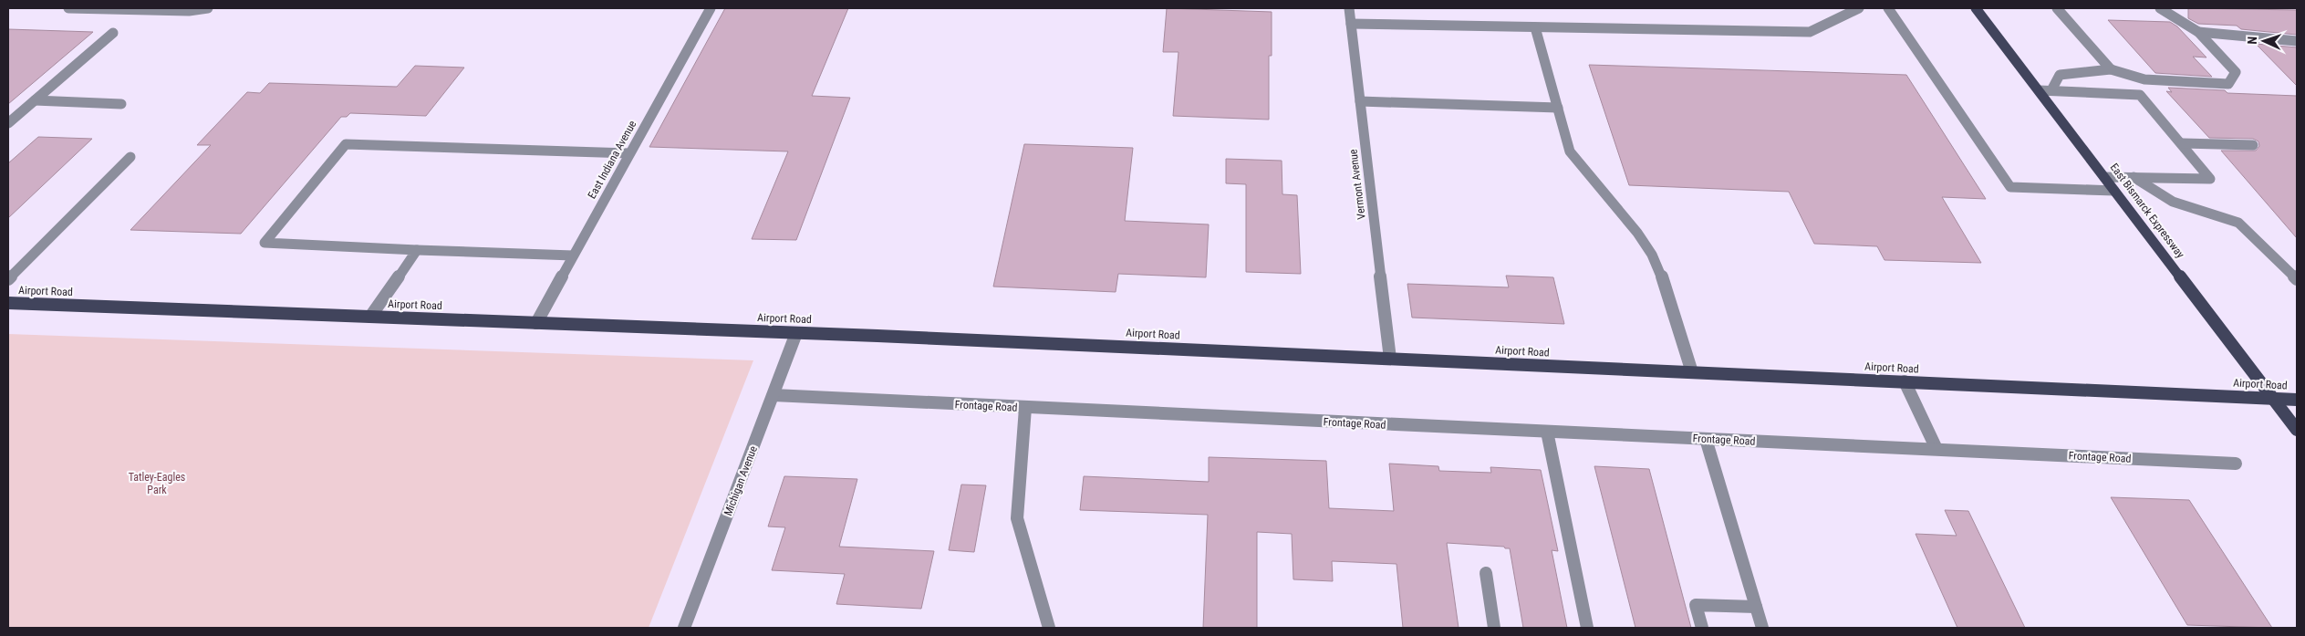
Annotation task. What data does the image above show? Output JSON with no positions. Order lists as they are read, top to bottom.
{
  "streets": {
    "main road": ["East Bismarck Expressway", "Airport Road"],
    "street": [
      "East Indiana Avenue",
      "Vermont Avenue",
      "Frontage Road",
      "Michigan Avenue"
    ]
  },
  "crossings": [
    ["East Indiana Avenue", "Airport Road"],
    ["Vermont Avenue", "Airport Road"],
    ["East Bismarck Expressway", "Airport Road"],
    ["Airport Road", "Michigan Avenue"],
    ["Frontage Road", "Michigan Avenue"]
  ],
  "parks": ["Tatley-Eagles Park"],
  "north": "left"
}
